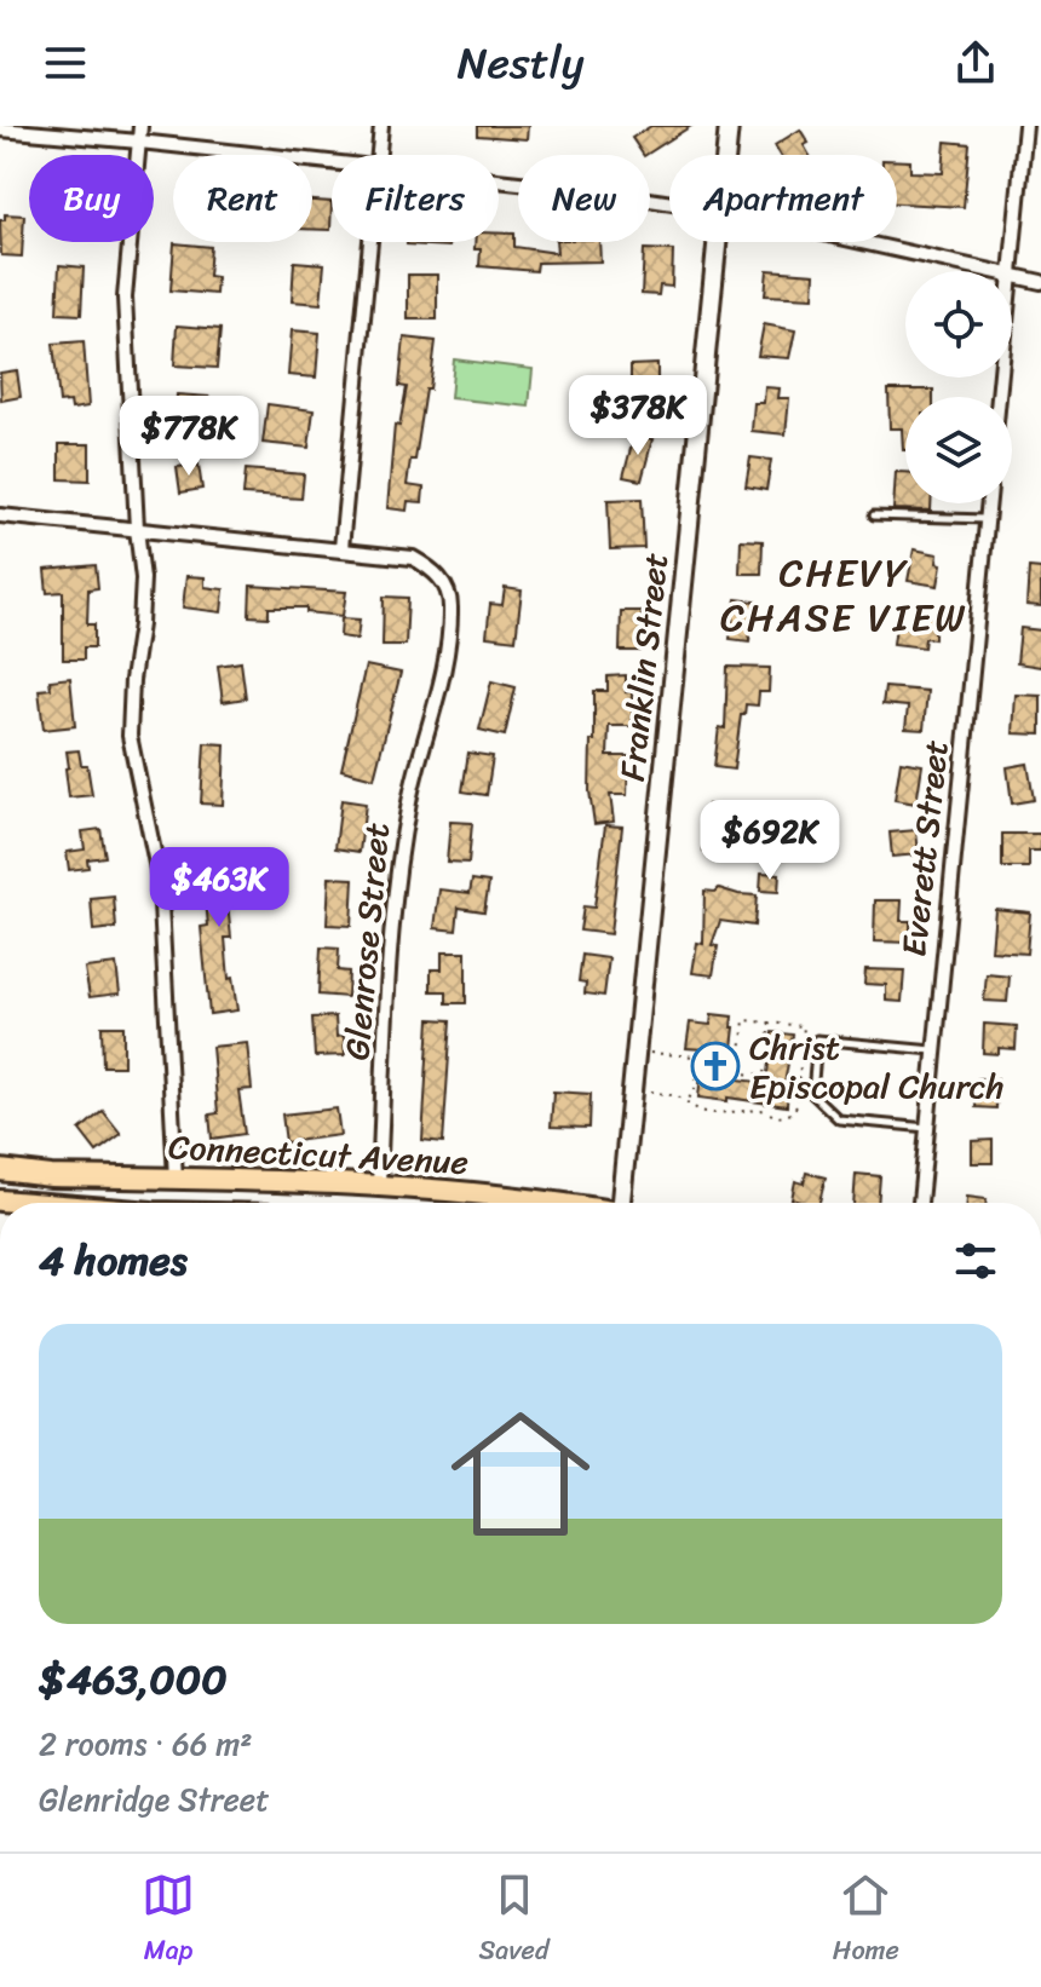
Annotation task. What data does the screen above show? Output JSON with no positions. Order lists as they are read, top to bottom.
{
  "streets": {
    "main road": ["Connecticut Avenue"],
    "street": ["Franklin Street", "Everett Street", "Glenrose Street"]
  },
  "crossings": [
    ["Glenrose Street", "Connecticut Avenue"]
  ],
  "districts": ["CHEVY CHASE VIEW"],
  "places": {
    "church": ["Christ Episcopal Church"]
  },
  "page": {
    "header": "Nestly",
    "chip": [
      "Buy",
      "Rent",
      "Filters",
      "New",
      "Apartment"
    ],
    "price": [
      "$378K",
      "$778K",
      "$692K",
      "$463K"
    ],
    "heading": "4 homes",
    "list": [
      {
        "name": "$463,000",
        "note": "2 rooms · 66 m² · Glenridge Street"
      }
    ],
    "tabs": ["Map", "Saved", "Home"]
  }
}
